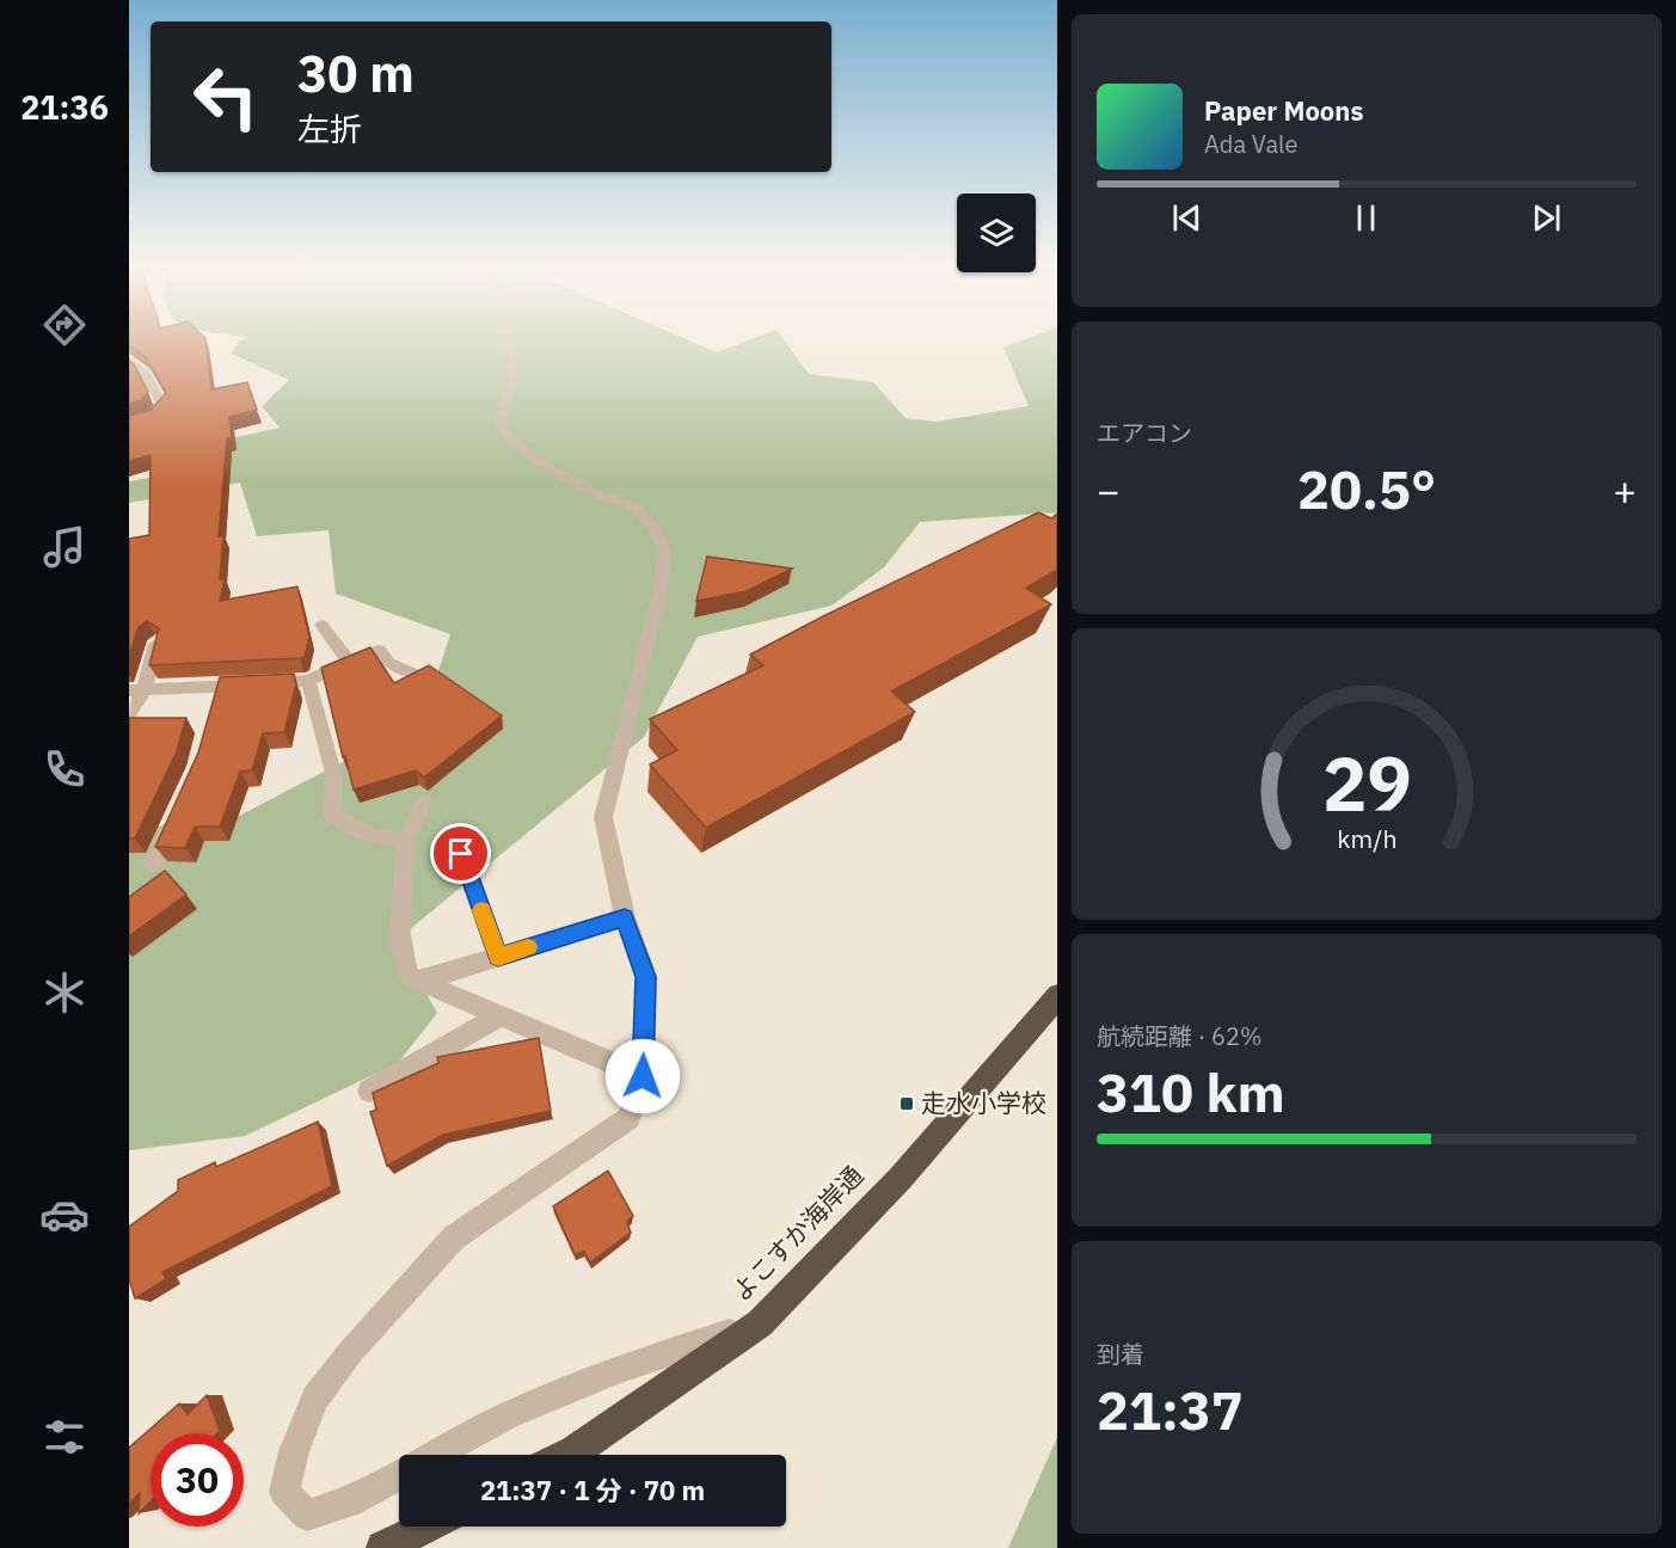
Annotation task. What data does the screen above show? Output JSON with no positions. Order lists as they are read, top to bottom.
{
  "streets": {
    "highway": ["よこすか海岸通"]
  },
  "places": {
    "transit": ["走水小学校"]
  },
  "page": {
    "tabs": "21:36",
    "turn": ["30 m", "左折"],
    "song": ["Paper Moons", "Ada Vale"],
    "tile": [
      "エアコン",
      ["航続距離 · 62%", "310 km"],
      ["到着", "21:37"]
    ],
    "heat": ["−", "20.5°", "+"],
    "limit": "30",
    "trip": "21:37 · 1 分 · 70 m",
    "gauge": ["29", "km/h"]
  }
}
